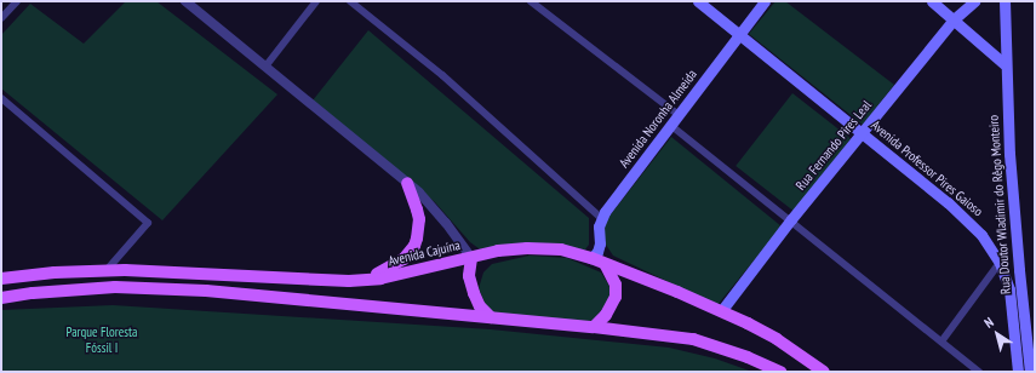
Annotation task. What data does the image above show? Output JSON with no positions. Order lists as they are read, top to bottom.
{
  "streets": {
    "main road": [
      "Avenida Noronha Almeida",
      "Rua Fernando Pires Leal",
      "Avenida Professor Pires Gaioso",
      "Rua Doutor Wladimir do Rêgo Monteiro",
      "Avenida Cajuína"
    ]
  },
  "crossings": [
    ["Avenida Noronha Almeida", "Avenida Professor Pires Gaioso"],
    ["Rua Fernando Pires Leal", "Avenida Professor Pires Gaioso"],
    ["Rua Fernando Pires Leal", "Avenida Cajuína"]
  ],
  "parks": ["Parque Floresta Fóssil I"],
  "north": "top left"
}
